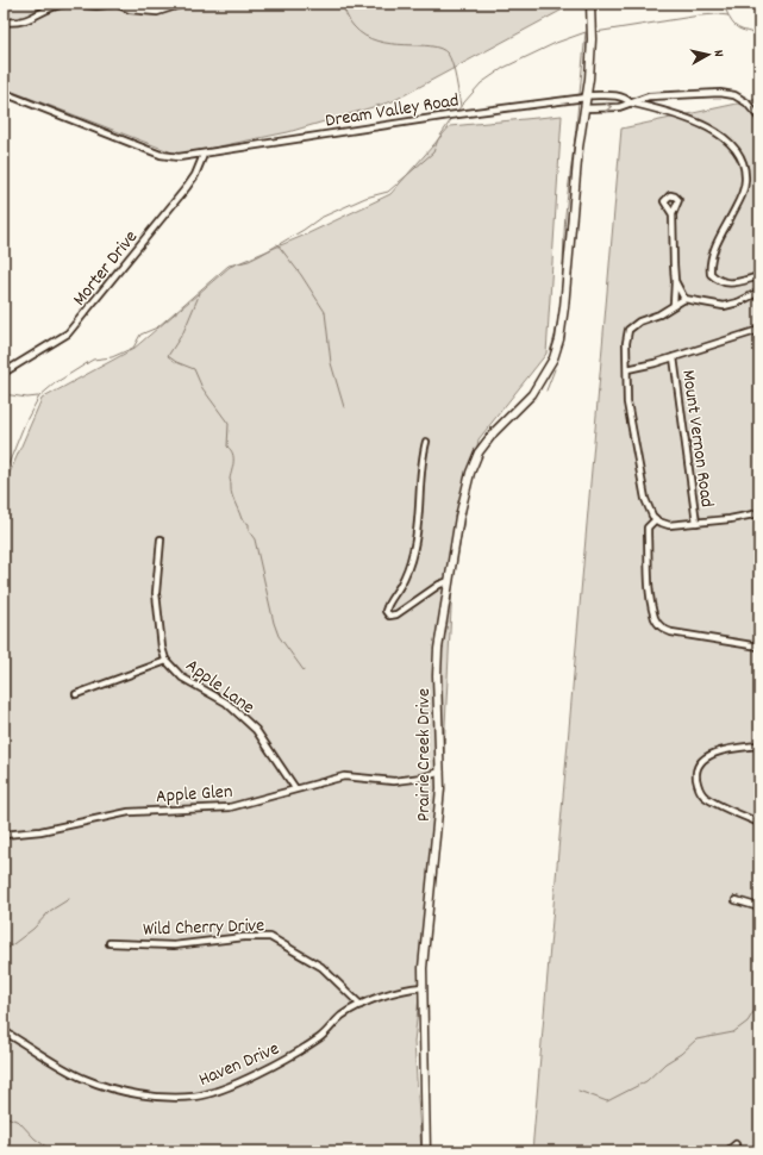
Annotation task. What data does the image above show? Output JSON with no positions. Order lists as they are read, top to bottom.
{
  "streets": {
    "main road": ["Prairie Creek Drive"],
    "street": [
      "Dream Valley Road",
      "Morter Drive",
      "Mount Vernon Road",
      "Apple Lane",
      "Apple Glen",
      "Wild Cherry Drive",
      "Haven Drive"
    ]
  },
  "crossings": [
    ["Dream Valley Road", "Morter Drive"],
    ["Apple Lane", "Apple Glen"],
    ["Prairie Creek Drive", "Apple Glen"],
    ["Prairie Creek Drive", "Haven Drive"],
    ["Wild Cherry Drive", "Haven Drive"]
  ],
  "north": "right"
}
